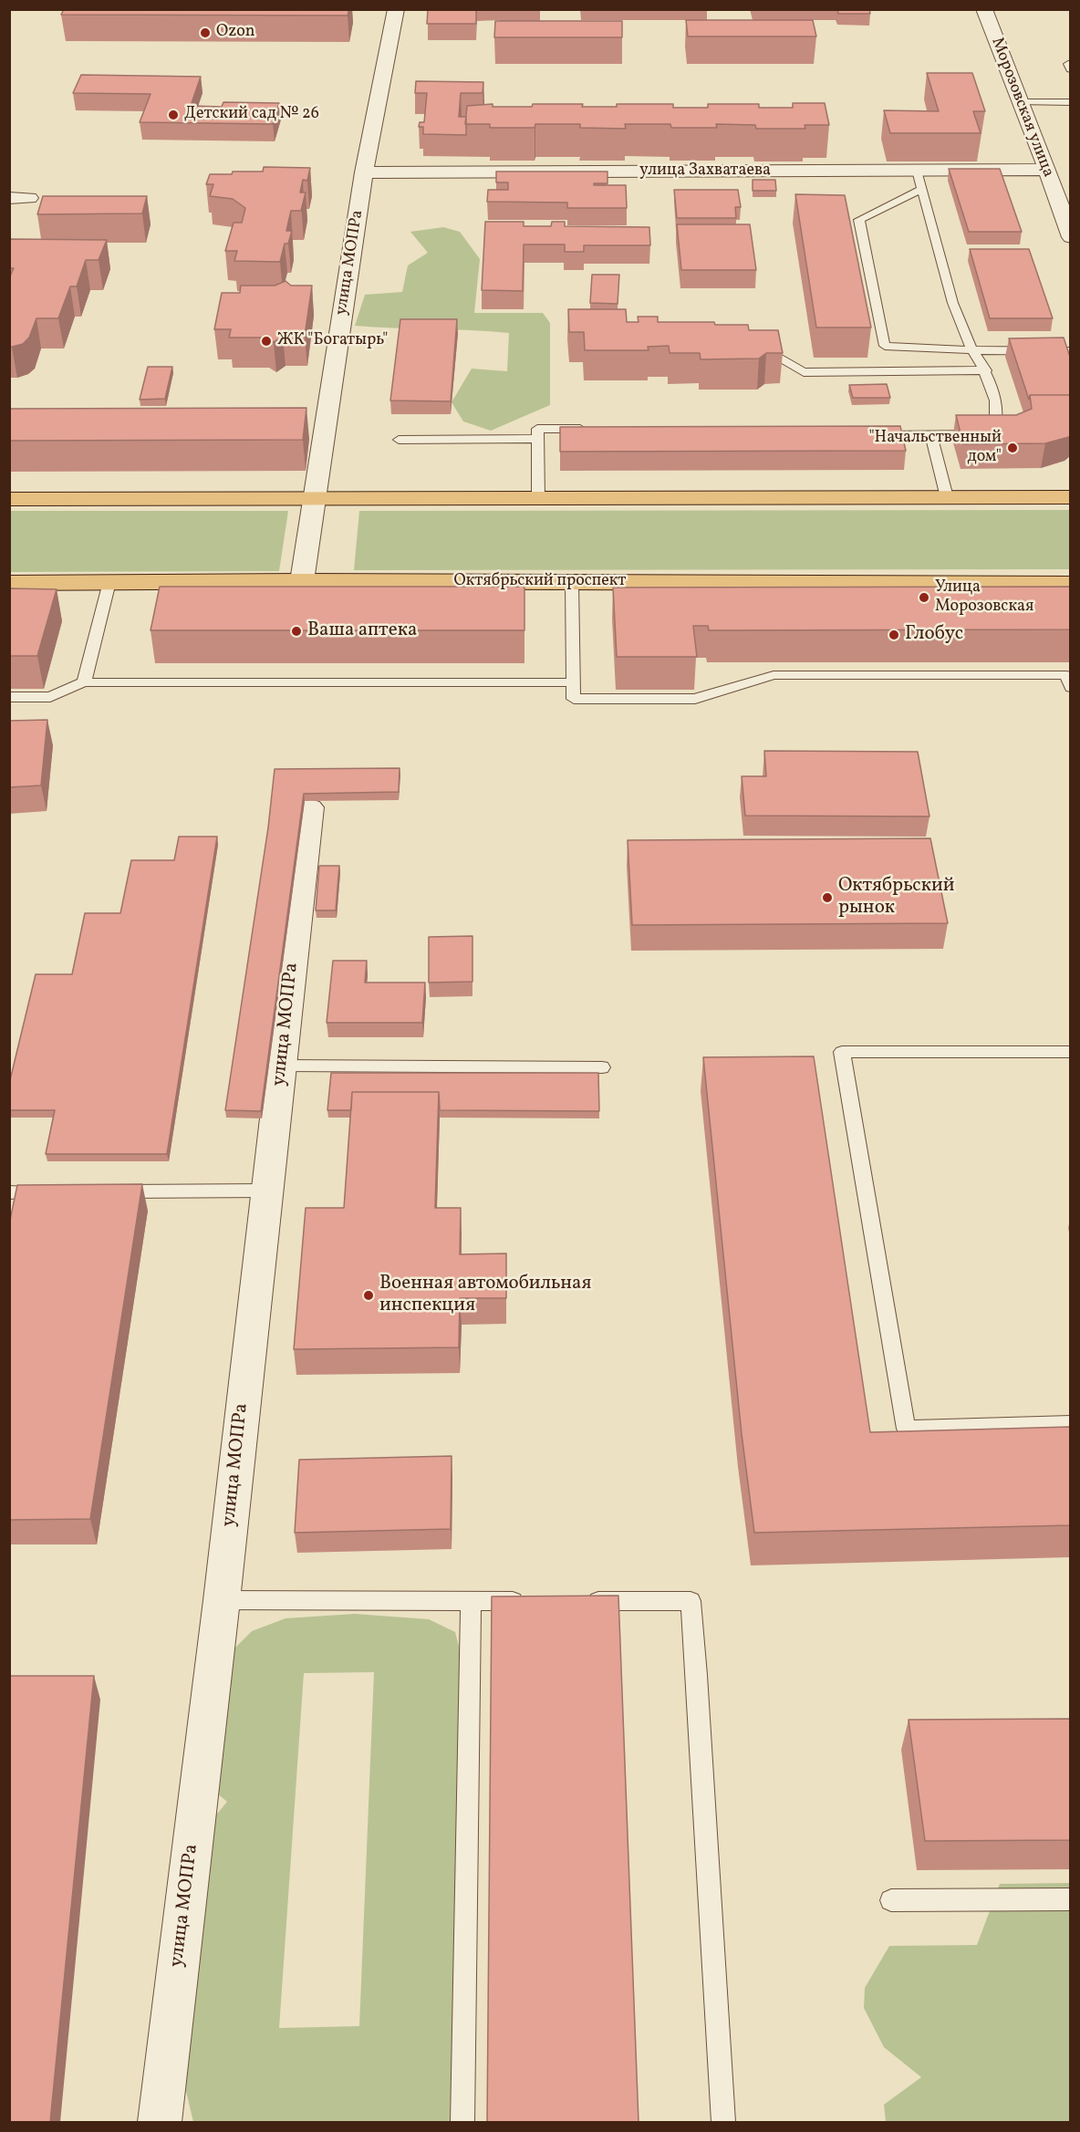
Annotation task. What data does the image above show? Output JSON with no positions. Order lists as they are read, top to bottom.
{
  "streets": {
    "main road": ["Октябрьский проспект"],
    "street": ["Морозовская улица", "улица Захватаева", "улица МОПРа"]
  },
  "crossings": [
    ["Морозовская улица", "улица Захватаева"],
    ["улица Захватаева", "улица МОПРа"],
    ["улица МОПРа", "Октябрьский проспект"]
  ],
  "places": [
    "Ozon",
    "Детский сад № 26",
    "ЖК \"Богатырь\"",
    "\"Начальственный дом\"",
    "Улица Морозовская",
    "Ваша аптека",
    "Глобус",
    "Октябрьский рынок",
    "Военная автомобильная инспекция"
  ]
}
